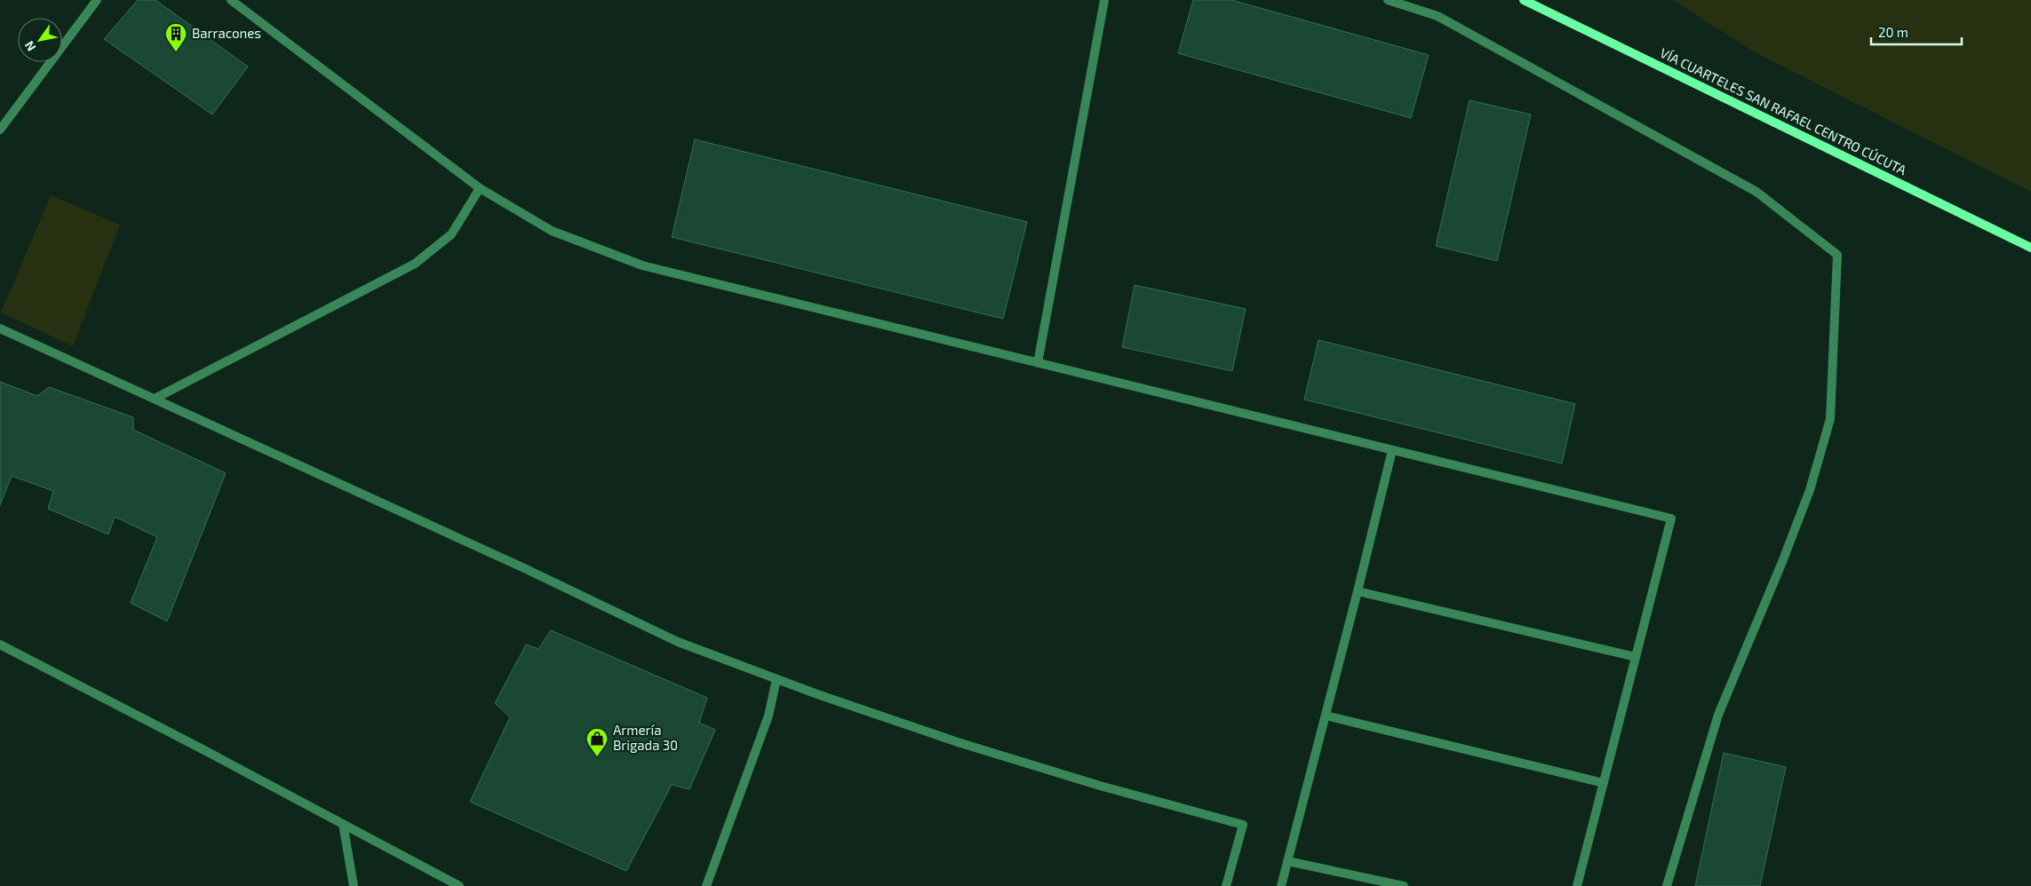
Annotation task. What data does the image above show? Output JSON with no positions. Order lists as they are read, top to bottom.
{
  "streets": {
    "main road": ["VÍA CUARTELES SAN RAFAEL CENTRO CÚCUTA"]
  },
  "places": {
    "building": ["Barracones"],
    "shop": ["Armería Brigada 30"]
  },
  "scale_bar": "20 m",
  "north": "bottom left"
}
